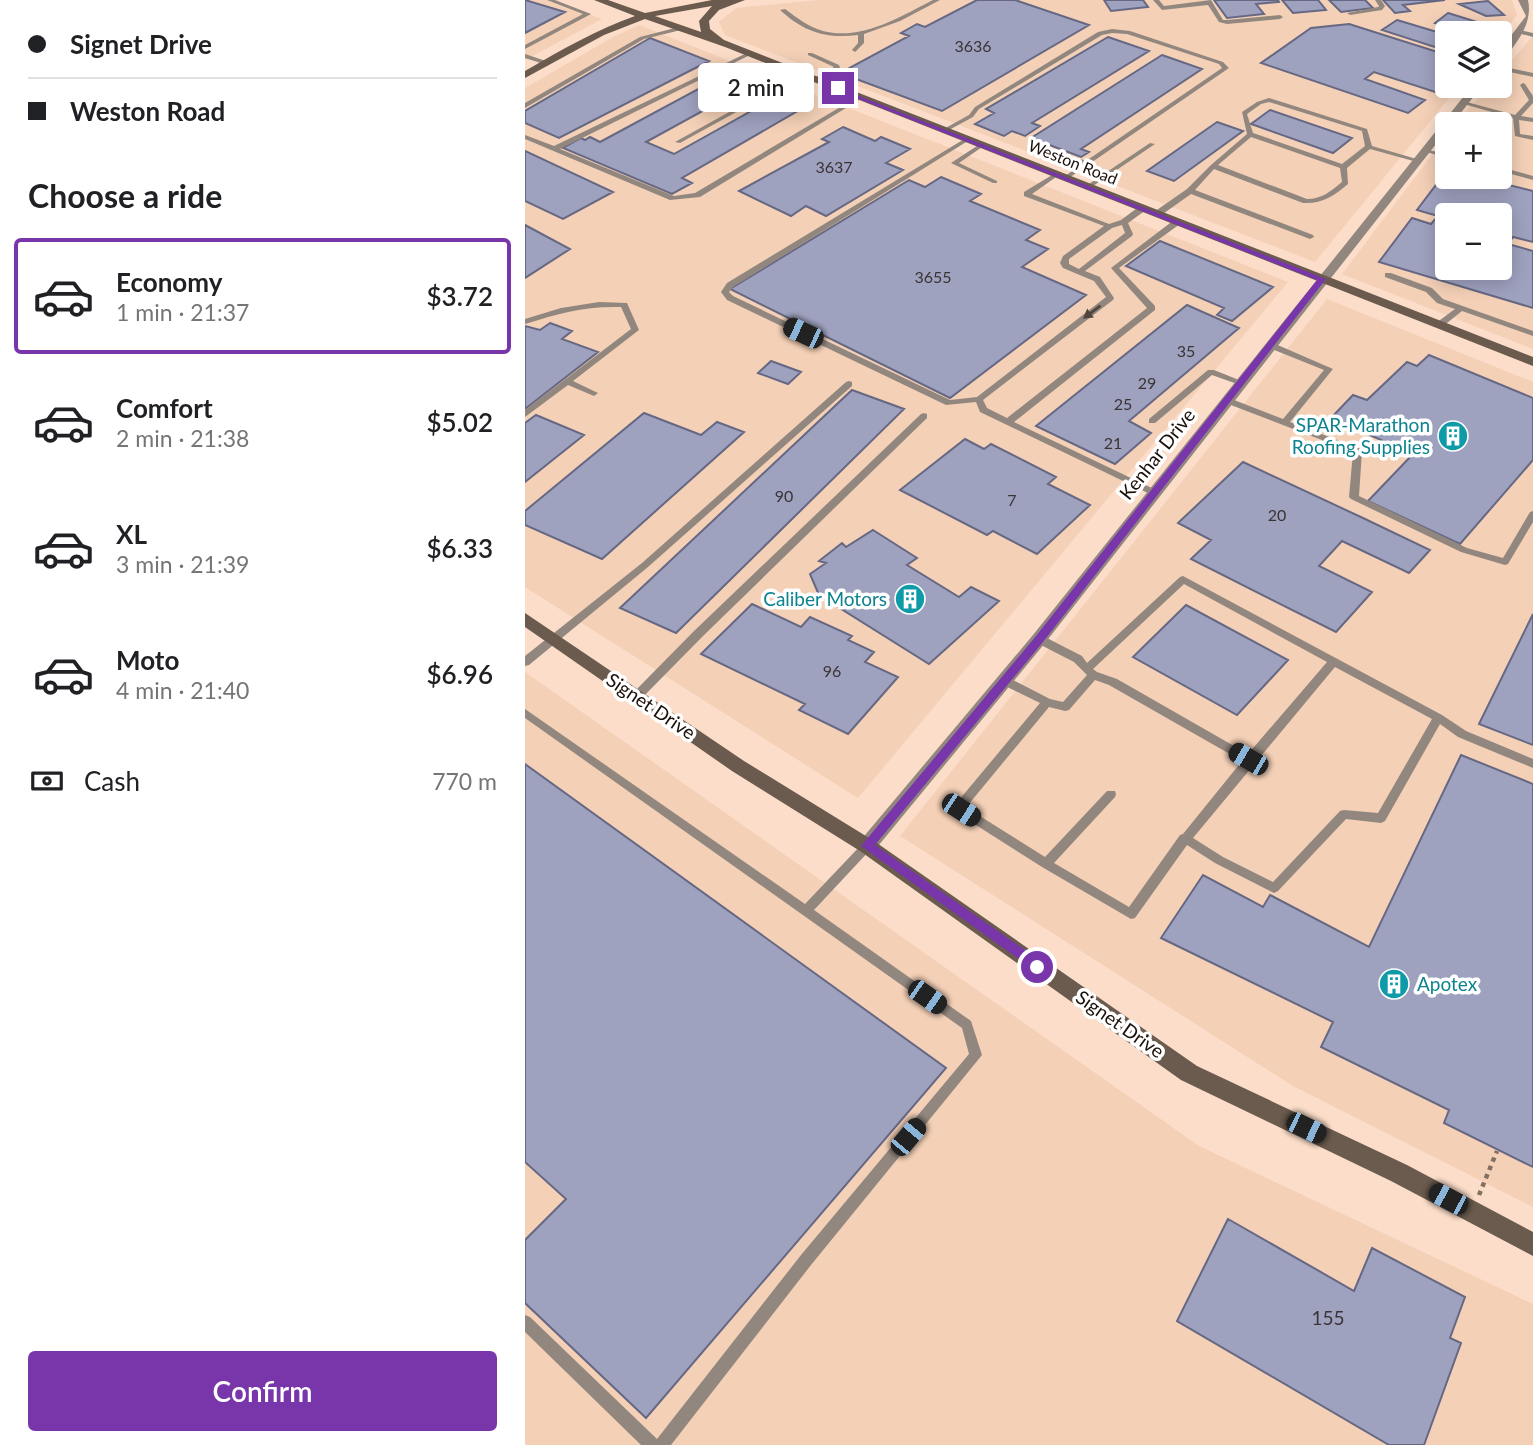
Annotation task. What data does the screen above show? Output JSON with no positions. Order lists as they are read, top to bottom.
{
  "streets": {
    "main road": ["Weston Road", "Signet Drive"],
    "street": ["Kenhar Drive"]
  },
  "crossings": [
    ["Weston Road", "Kenhar Drive"],
    ["Kenhar Drive", "Signet Drive"]
  ],
  "places": {
    "building": ["SPAR-Marathon Roofing Supplies", "Caliber Motors", "Apotex"]
  },
  "house_numbers": [
    "3636",
    "3637",
    "3655",
    "35",
    "29",
    "25",
    "21",
    "90",
    "7",
    "20",
    "96",
    "155"
  ],
  "page": {
    "banner": ["Signet Drive", "Weston Road"],
    "map_buttons": ["+", "−"],
    "bubble": "2 min",
    "heading": "Choose a ride",
    "list": [
      {
        "name": "Economy",
        "note": "1 min · 21:37",
        "value": "$3.72"
      },
      {
        "name": "Comfort",
        "note": "2 min · 21:38",
        "value": "$5.02"
      },
      {
        "name": "XL",
        "note": "3 min · 21:39",
        "value": "$6.33"
      },
      {
        "name": "Moto",
        "note": "4 min · 21:40",
        "value": "$6.96"
      }
    ],
    "pay": ["Cash", "770 m"],
    "buttons": "Confirm"
  }
}
